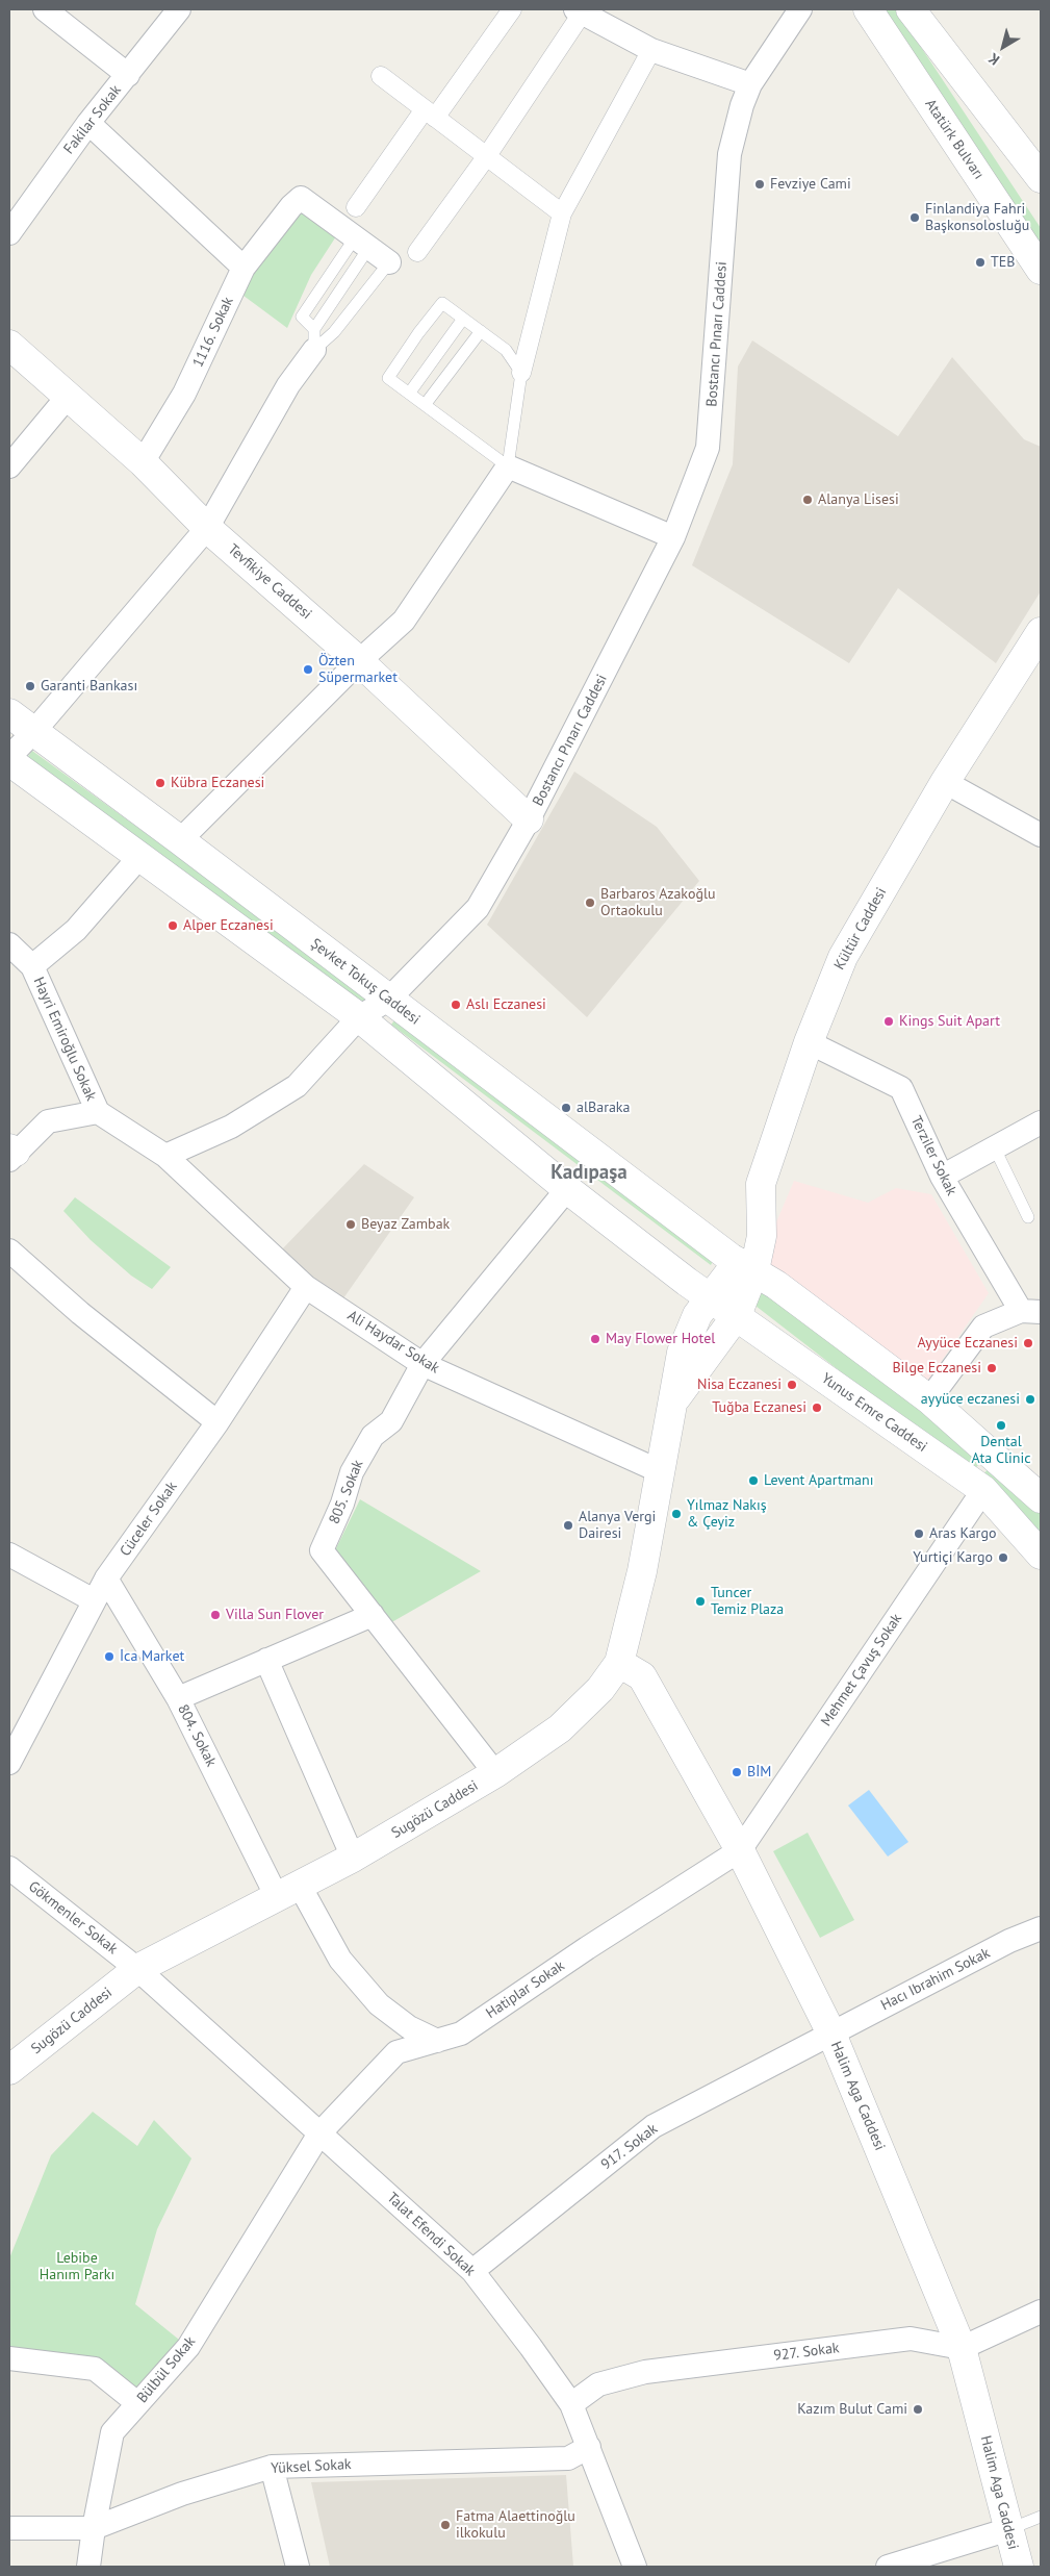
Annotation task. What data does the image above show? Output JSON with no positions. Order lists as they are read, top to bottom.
{
  "streets": {
    "street": [
      "Fakilar Sokak",
      "Atatürk Bulvarı",
      "1116. Sokak",
      "Bostancı Pınarı Caddesi",
      "Tevfikiye Caddesi",
      "Kültür Caddesi",
      "Şevket Tokuş Caddesi",
      "Hayri Emiroğlu Sokak",
      "Terziler Sokak",
      "Ali Haydar Sokak",
      "Yunus Emre Caddesi",
      "805. Sokak",
      "Cüceler Sokak",
      "Mehmet Çavuş Sokak",
      "804. Sokak",
      "Sugözü Caddesi",
      "Gökmenler Sokak",
      "Hacı Ibrahim Sokak",
      "Hatiplar Sokak",
      "Halim Aga Caddesi",
      "917. Sokak",
      "Talat Efendi Sokak",
      "927. Sokak",
      "Bülbül Sokak",
      "Yüksel Sokak"
    ]
  },
  "crossings": [
    ["1116. Sokak", "Tevfikiye Caddesi"],
    ["Bostancı Pınarı Caddesi", "Tevfikiye Caddesi"],
    ["Bostancı Pınarı Caddesi", "Şevket Tokuş Caddesi"],
    ["Bostancı Pınarı Caddesi", "Ali Haydar Sokak"],
    ["Kültür Caddesi", "Şevket Tokuş Caddesi"],
    ["Kültür Caddesi", "Terziler Sokak"],
    ["Kültür Caddesi", "Yunus Emre Caddesi"],
    ["Kültür Caddesi", "Sugözü Caddesi"],
    ["Şevket Tokuş Caddesi", "Sugözü Caddesi"],
    ["Ali Haydar Sokak", "805. Sokak"],
    ["Ali Haydar Sokak", "Cüceler Sokak"],
    ["Ali Haydar Sokak", "Sugözü Caddesi"],
    ["Yunus Emre Caddesi", "Mehmet Çavuş Sokak"],
    ["Yunus Emre Caddesi", "Sugözü Caddesi"],
    ["805. Sokak", "Sugözü Caddesi"],
    ["Cüceler Sokak", "804. Sokak"],
    ["Mehmet Çavuş Sokak", "Hatiplar Sokak"],
    ["Mehmet Çavuş Sokak", "Halim Aga Caddesi"],
    ["804. Sokak", "Sugözü Caddesi"],
    ["804. Sokak", "Hatiplar Sokak"],
    ["Sugözü Caddesi", "Gökmenler Sokak"],
    ["Sugözü Caddesi", "Halim Aga Caddesi"],
    ["Sugözü Caddesi", "Talat Efendi Sokak"],
    ["Gökmenler Sokak", "Talat Efendi Sokak"],
    ["Hacı Ibrahim Sokak", "Halim Aga Caddesi"],
    ["Hacı Ibrahim Sokak", "917. Sokak"],
    ["Hatiplar Sokak", "Halim Aga Caddesi"],
    ["Hatiplar Sokak", "Talat Efendi Sokak"],
    ["Hatiplar Sokak", "Bülbül Sokak"],
    ["Halim Aga Caddesi", "917. Sokak"],
    ["Halim Aga Caddesi", "927. Sokak"],
    ["917. Sokak", "Talat Efendi Sokak"],
    ["Talat Efendi Sokak", "927. Sokak"],
    ["Talat Efendi Sokak", "Bülbül Sokak"],
    ["Talat Efendi Sokak", "Yüksel Sokak"],
    ["Bülbül Sokak", "Yüksel Sokak"]
  ],
  "districts": ["Kadıpaşa"],
  "parks": ["Lebibe Hanım Parkı"],
  "places": [
    "Fevziye Cami",
    "Finlandiya Fahri Başkonsolosluğu",
    "TEB",
    "Alanya Lisesi",
    "Özten Süpermarket",
    "Garanti Bankası",
    "Kübra Eczanesi",
    "Barbaros Azakoğlu Ortaokulu",
    "Alper Eczanesi",
    "Aslı Eczanesi",
    "Kings Suit Apart",
    "alBaraka",
    "Beyaz Zambak",
    "May Flower Hotel",
    "Ayyüce Eczanesi",
    "Bilge Eczanesi",
    "Nisa Eczanesi",
    "ayyüce eczanesi",
    "Tuğba Eczanesi",
    "Dental Ata Clinic",
    "Levent Apartmanı",
    "Yılmaz Nakış & Çeyiz",
    "Alanya Vergi Dairesi",
    "Aras Kargo",
    "Yurtiçi Kargo",
    "Tuncer Temiz Plaza",
    "Villa Sun Flover",
    "İca Market",
    "BİM",
    "Kazım Bulut Cami",
    "Fatma Alaettinoğlu ilkokulu"
  ],
  "north": "bottom left"
}
